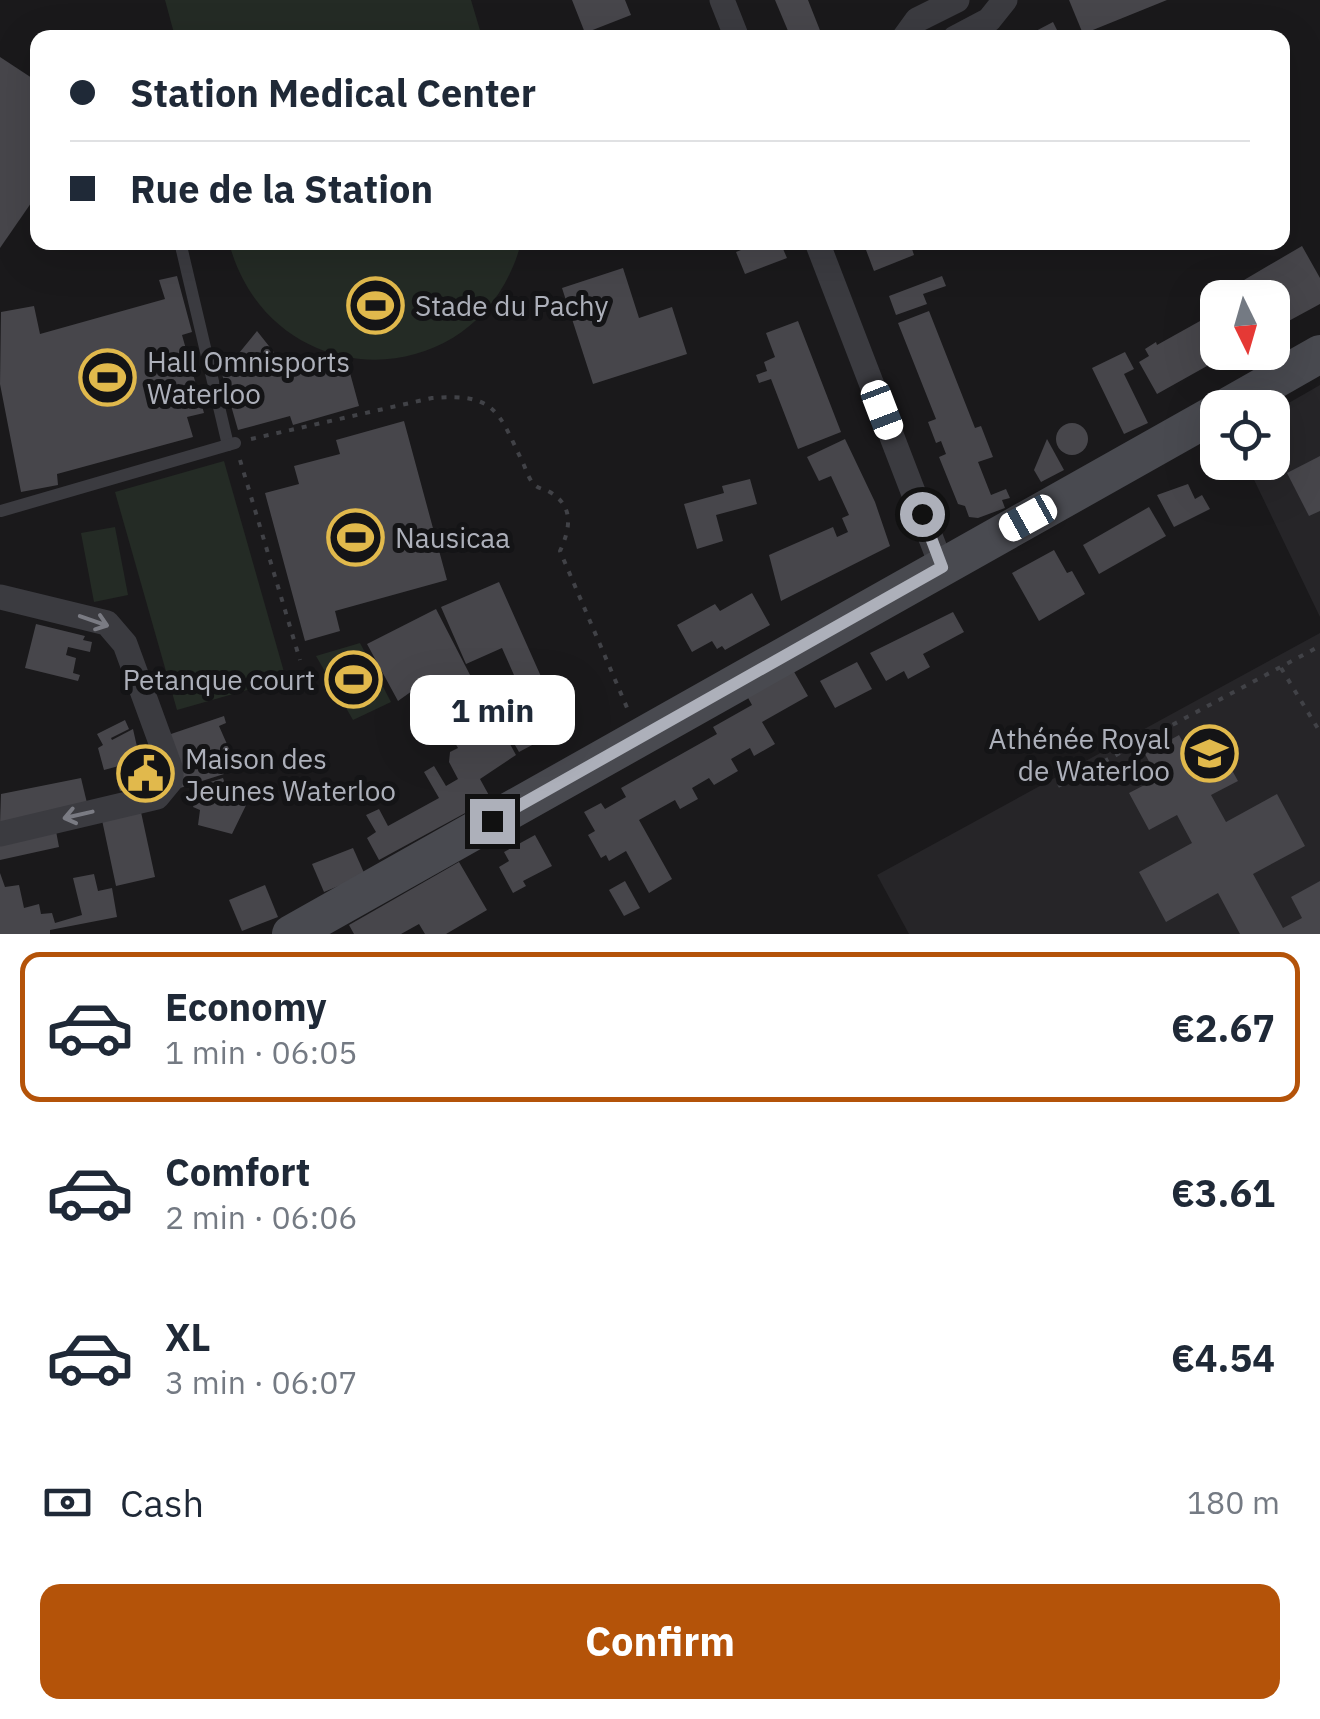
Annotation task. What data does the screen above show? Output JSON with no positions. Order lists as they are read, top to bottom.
{
  "places": {
    "sports": [
      "Stade du Pachy",
      "Hall Omnisports Waterloo",
      "Nausicaa",
      "Petanque court"
    ],
    "school or university": ["Athénée Royal de Waterloo"],
    "public building": ["Maison des Jeunes Waterloo"]
  },
  "north": "bottom",
  "page": {
    "banner": ["Station Medical Center", "Rue de la Station"],
    "bubble": "1 min",
    "list": [
      {
        "name": "Economy",
        "note": "1 min · 06:05",
        "value": "€2.67"
      },
      {
        "name": "Comfort",
        "note": "2 min · 06:06",
        "value": "€3.61"
      },
      {
        "name": "XL",
        "note": "3 min · 06:07",
        "value": "€4.54"
      }
    ],
    "pay": ["Cash", "180 m"],
    "buttons": "Confirm"
  }
}
